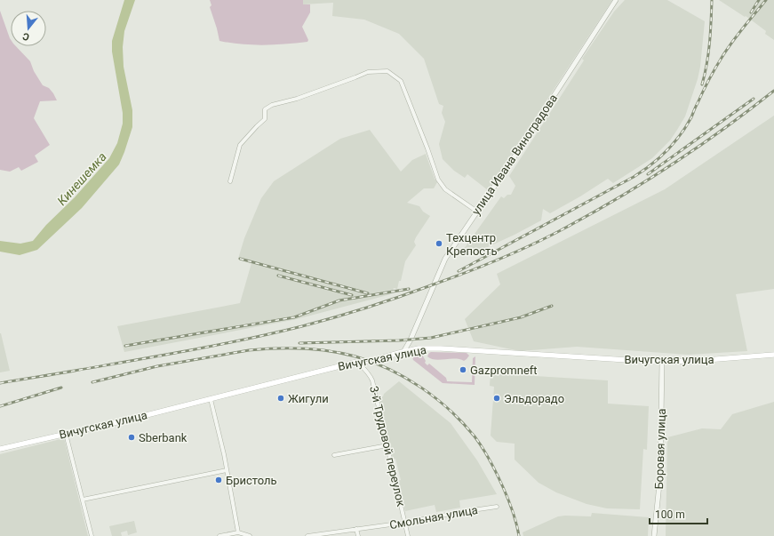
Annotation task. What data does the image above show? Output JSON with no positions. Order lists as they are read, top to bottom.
{
  "streets": {
    "main road": ["Вичугская улица"],
    "street": [
      "улица Ивана Виноградова",
      "3-й Трудовой переулок",
      "Боровая улица",
      "Смольная улица"
    ]
  },
  "crossings": [
    ["улица Ивана Виноградова", "Вичугская улица"],
    ["Вичугская улица", "3-й Трудовой переулок"],
    ["Вичугская улица", "Боровая улица"],
    ["3-й Трудовой переулок", "Смольная улица"]
  ],
  "water": ["Кинешемка"],
  "places": [
    "Техцентр Крепость",
    "Gazpromneft",
    "Жигули",
    "Эльдорадо",
    "Sberbank",
    "Бристоль"
  ],
  "scale_bar": "100 m",
  "north": "bottom"
}
